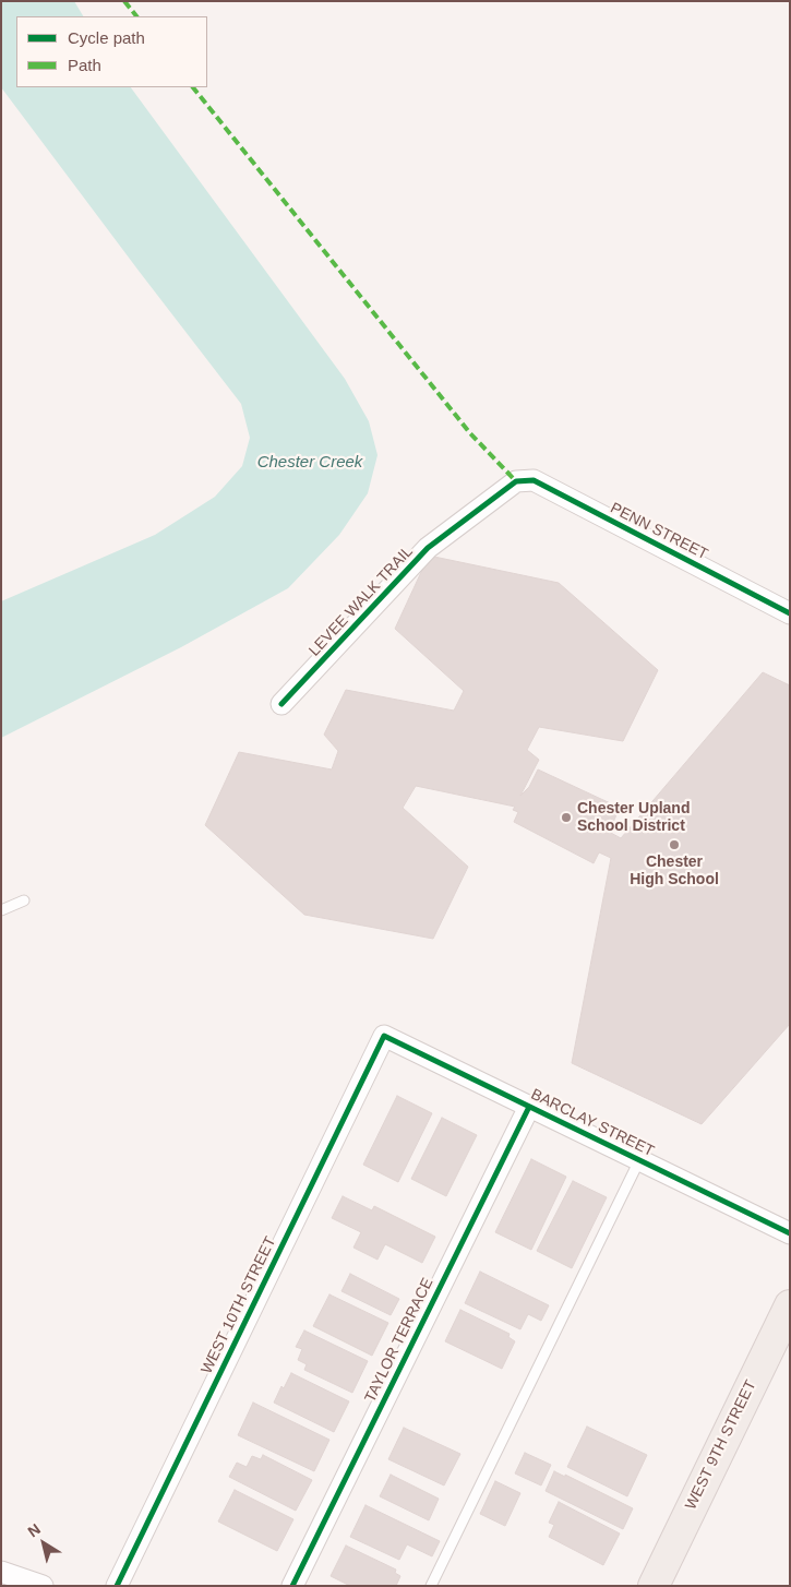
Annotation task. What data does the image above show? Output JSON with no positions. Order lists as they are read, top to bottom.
{
  "streets": {
    "main road": ["WEST 9TH STREET"],
    "street": [
      "PENN STREET",
      "LEVEE WALK TRAIL",
      "BARCLAY STREET",
      "WEST 10TH STREET",
      "TAYLOR TERRACE"
    ]
  },
  "crossings": [
    ["PENN STREET", "LEVEE WALK TRAIL"],
    ["BARCLAY STREET", "WEST 10TH STREET"],
    ["BARCLAY STREET", "TAYLOR TERRACE"]
  ],
  "water": ["Chester Creek"],
  "places": ["Chester Upland School District", "Chester High School"],
  "legend": ["Cycle path", "Path"],
  "north": "top left"
}
